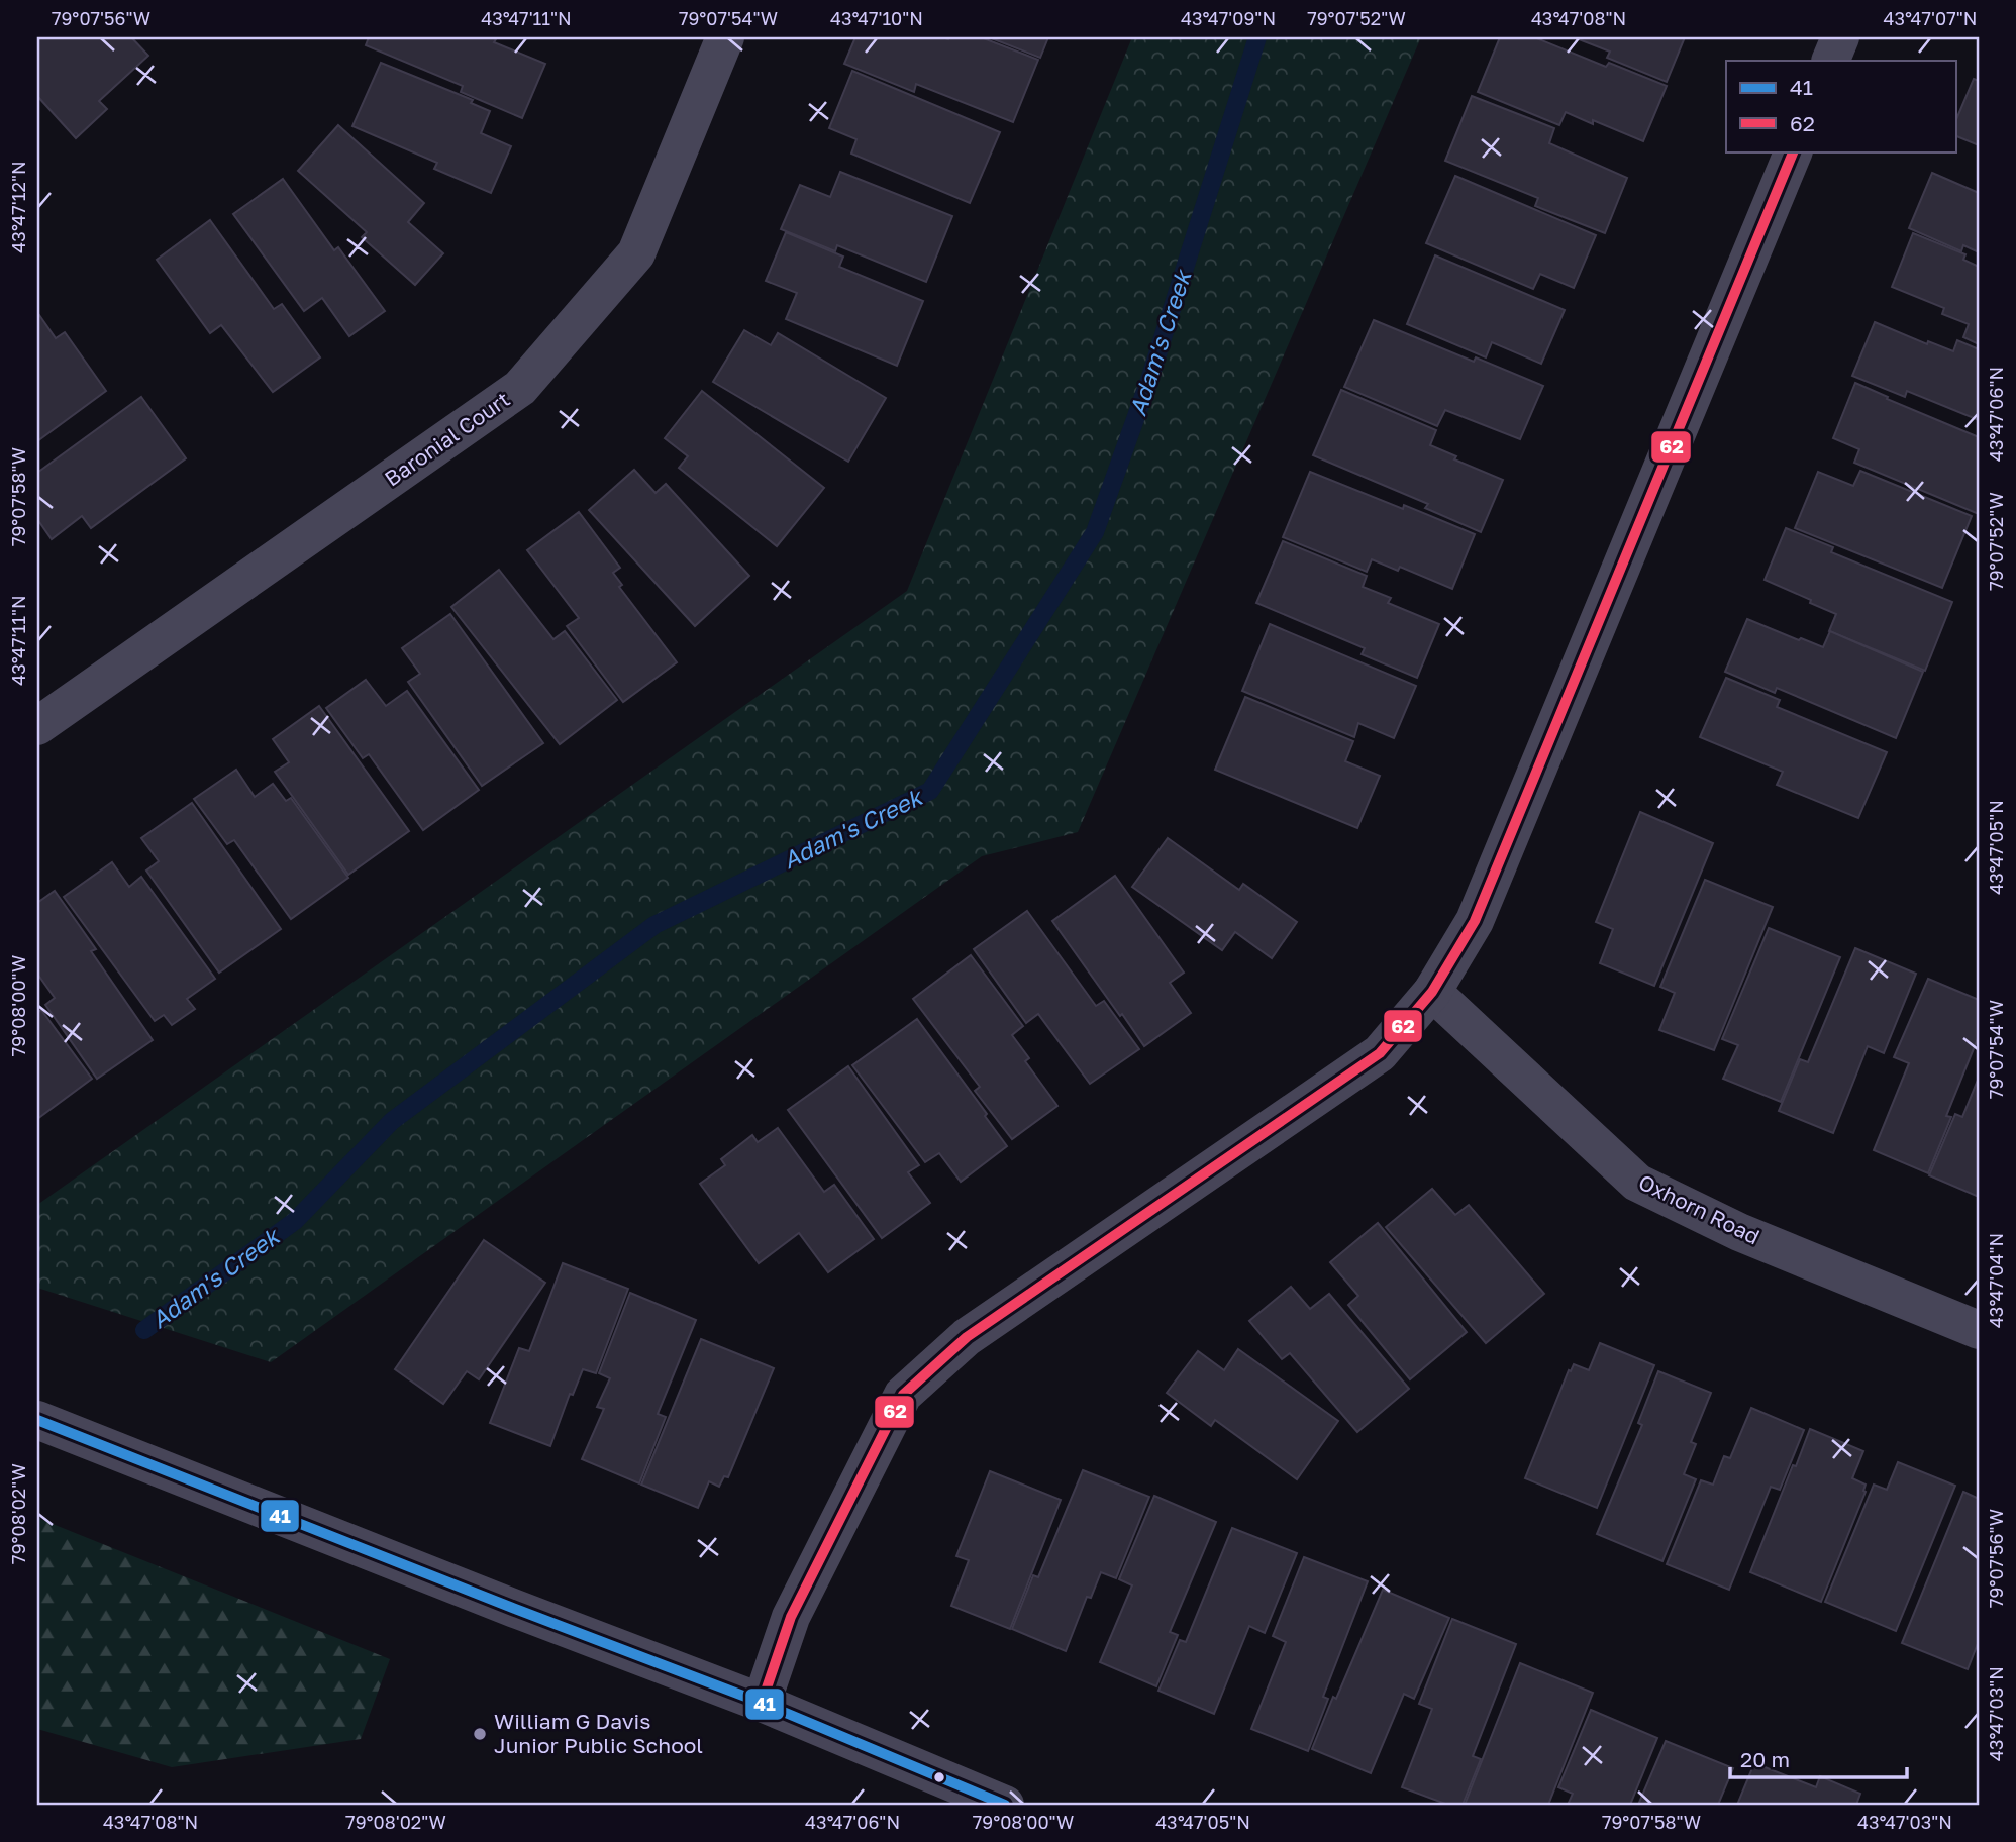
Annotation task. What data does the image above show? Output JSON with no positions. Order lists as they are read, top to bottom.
{
  "streets": {
    "street": ["Baronial Court", "Oxhorn Road"]
  },
  "water": ["Adam's Creek"],
  "places": ["William G Davis Junior Public School"],
  "lines": ["transit line 62", "transit line 41"],
  "legend": ["41", "62"],
  "scale_bar": "20 m",
  "coordinates": [
    "79°07'56\"W",
    "43°47'11\"N",
    "79°07'54\"W",
    "43°47'10\"N",
    "43°47'09\"N",
    "79°07'52\"W",
    "43°47'08\"N",
    "43°47'07\"N",
    "43°47'12\"N",
    "43°47'06\"N",
    "79°07'58\"W",
    "43°47'05\"N",
    "79°08'00\"W",
    "43°47'04\"N",
    "79°08'02\"W",
    "43°47'03\"N"
  ]
}
